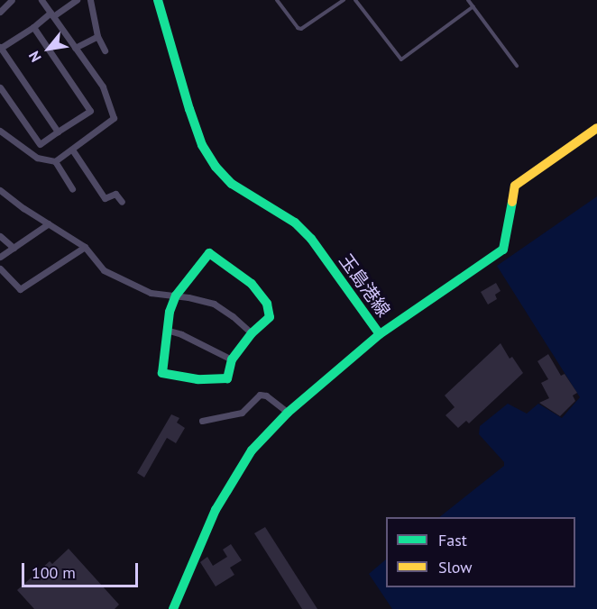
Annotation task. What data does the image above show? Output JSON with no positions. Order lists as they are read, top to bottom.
{
  "streets": {
    "main road": ["玉島港線"]
  },
  "legend": ["Fast", "Slow"],
  "scale_bar": "100 m",
  "north": "bottom left"
}
